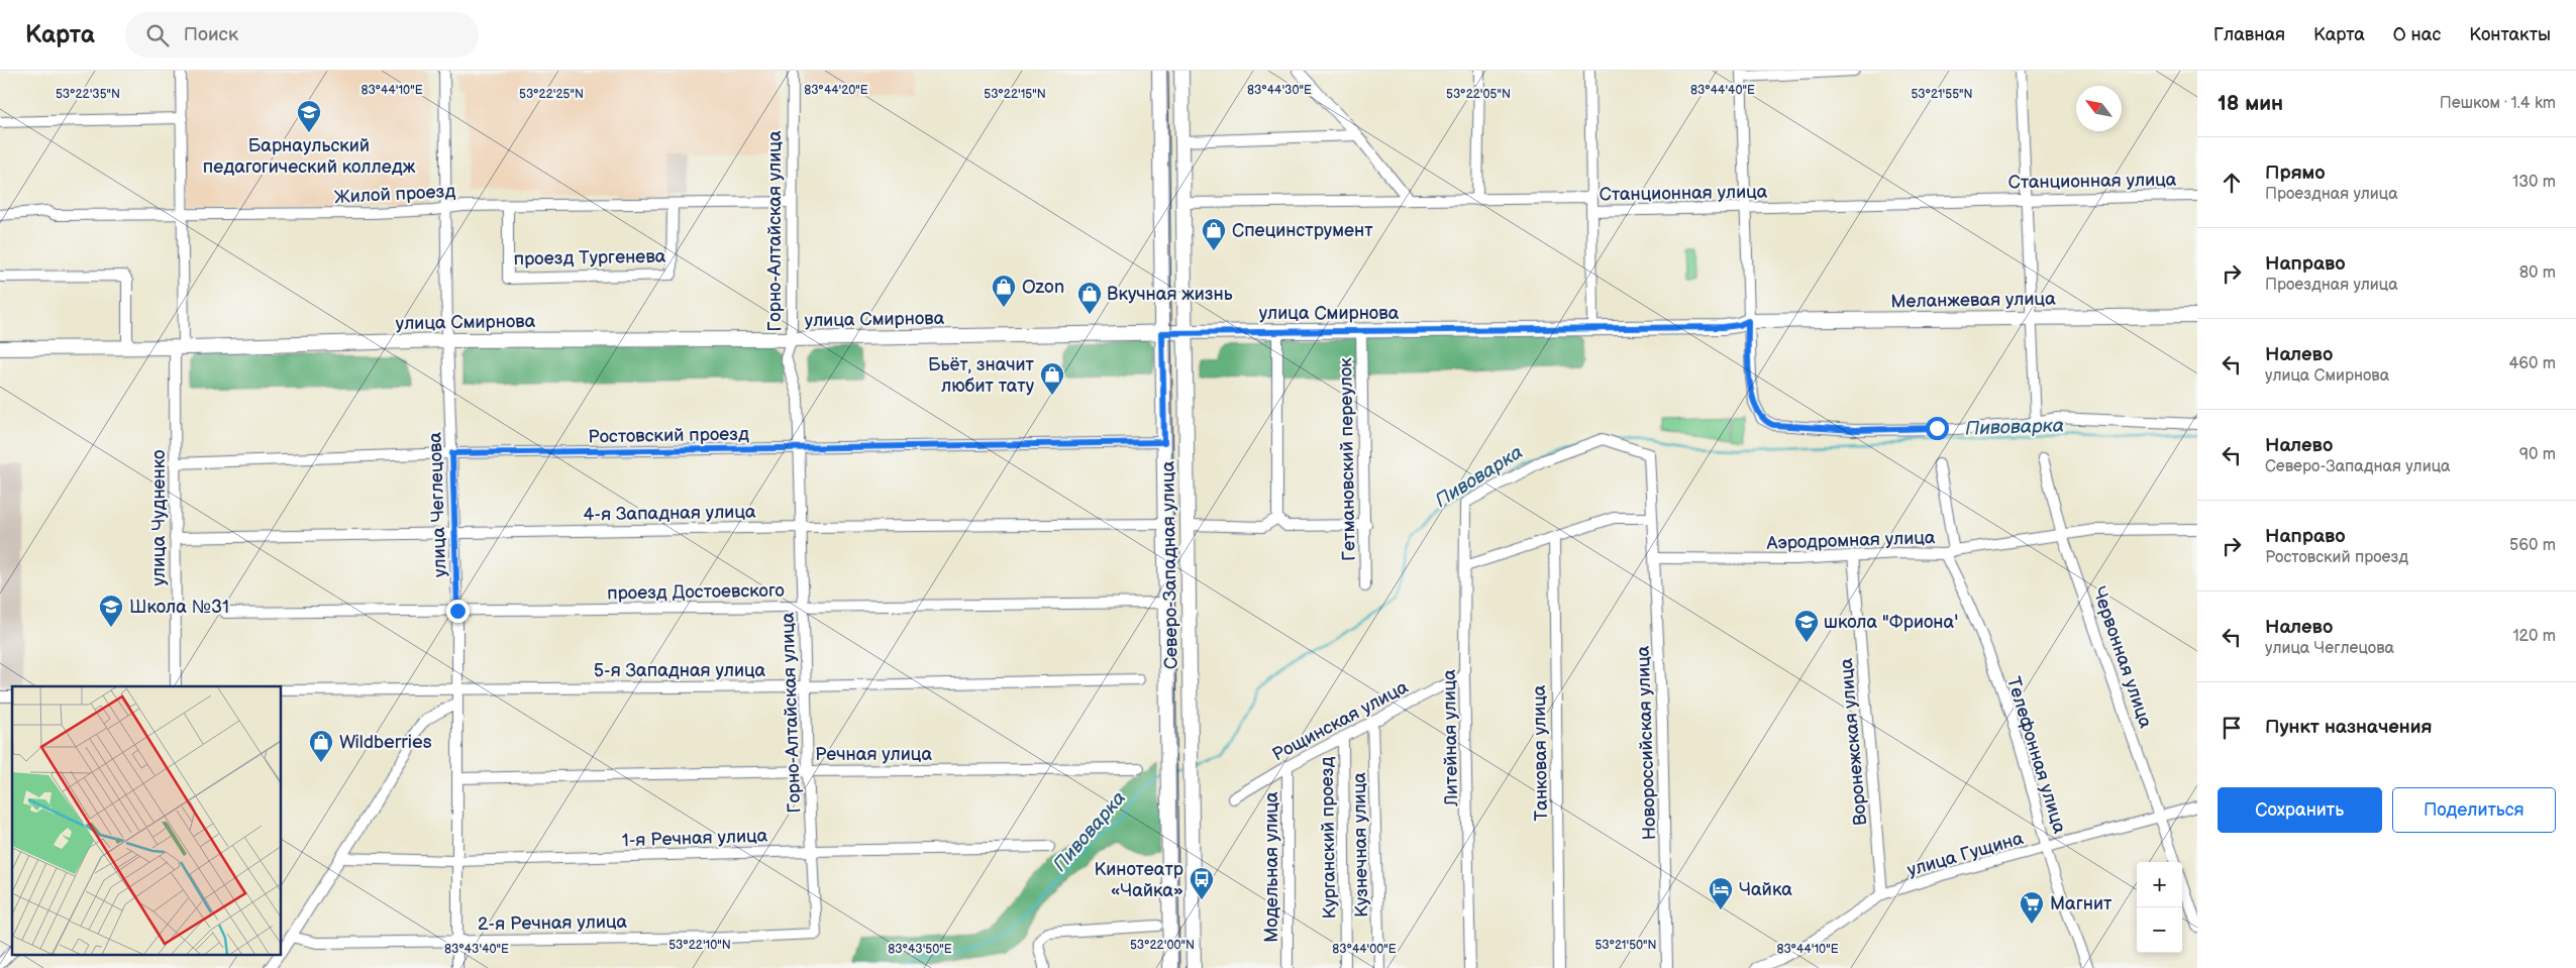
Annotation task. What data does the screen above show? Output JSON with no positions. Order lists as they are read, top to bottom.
{
  "streets": {
    "street": [
      "Станционная улица",
      "Жилой проезд",
      "Горно-Алтайская улица",
      "проезд Тургенева",
      "Меланжевая улица",
      "улица Смирнова",
      "Ростовский проезд",
      "Гетмановский переулок",
      "улица Чеглецова",
      "4-я Западная улица",
      "улица Чудненко",
      "Аэродромная улица",
      "Северо-Западная улица",
      "проезд Достоевского",
      "Червонная улица",
      "5-я Западная улица",
      "Рощинская улица",
      "Литейная улица",
      "Воронежская улица",
      "Новороссийская улица",
      "Танковая улица",
      "Речная улица",
      "Телефонная улица",
      "1-я Речная улица",
      "Курганский проезд",
      "Кузнечная улица",
      "улица Гущина",
      "Модельная улица",
      "2-я Речная улица"
    ]
  },
  "crossings": [
    ["Станционная улица", "Северо-Западная улица"],
    ["Жилой проезд", "Горно-Алтайская улица"],
    ["Жилой проезд", "проезд Тургенева"],
    ["Жилой проезд", "улица Чеглецова"],
    ["Жилой проезд", "улица Чудненко"],
    ["Горно-Алтайская улица", "улица Смирнова"],
    ["Горно-Алтайская улица", "Ростовский проезд"],
    ["Горно-Алтайская улица", "4-я Западная улица"],
    ["Горно-Алтайская улица", "проезд Достоевского"],
    ["Горно-Алтайская улица", "5-я Западная улица"],
    ["Горно-Алтайская улица", "Речная улица"],
    ["Горно-Алтайская улица", "1-я Речная улица"],
    ["Горно-Алтайская улица", "2-я Речная улица"],
    ["Меланжевая улица", "улица Смирнова"],
    ["улица Смирнова", "Гетмановский переулок"],
    ["улица Смирнова", "улица Чеглецова"],
    ["улица Смирнова", "улица Чудненко"],
    ["улица Смирнова", "Северо-Западная улица"],
    ["Ростовский проезд", "улица Чеглецова"],
    ["Ростовский проезд", "улица Чудненко"],
    ["Ростовский проезд", "Северо-Западная улица"],
    ["улица Чеглецова", "4-я Западная улица"],
    ["улица Чеглецова", "проезд Достоевского"],
    ["улица Чеглецова", "5-я Западная улица"],
    ["улица Чеглецова", "Речная улица"],
    ["улица Чеглецова", "1-я Речная улица"],
    ["улица Чеглецова", "2-я Речная улица"],
    ["4-я Западная улица", "улица Чудненко"],
    ["4-я Западная улица", "Северо-Западная улица"],
    ["Аэродромная улица", "Червонная улица"],
    ["Аэродромная улица", "Воронежская улица"],
    ["Аэродромная улица", "Новороссийская улица"],
    ["Аэродромная улица", "Телефонная улица"],
    ["Северо-Западная улица", "проезд Достоевского"],
    ["Червонная улица", "улица Гущина"],
    ["Рощинская улица", "Литейная улица"],
    ["Рощинская улица", "Курганский проезд"],
    ["Рощинская улица", "Кузнечная улица"],
    ["Рощинская улица", "Модельная улица"],
    ["Литейная улица", "Новороссийская улица"],
    ["Воронежская улица", "улица Гущина"],
    ["Телефонная улица", "улица Гущина"]
  ],
  "water": ["Пивоварка"],
  "places": {
    "school or university": ["Барнаульский педагогический колледж", "Школа №31", "школа \"Фриона'"],
    "shop": [
      "Специнструмент",
      "Ozon",
      "Вкучная жизнь",
      "Бьёт, значит любит тату",
      "Wildberries"
    ],
    "bus stop": ["Кинотеатр «Чайка»"],
    "hotel": ["Чайка"],
    "supermarket": ["Магнит"]
  },
  "north": "top left",
  "page": {
    "header": "Карта",
    "search": "Поиск",
    "nav": [
      "Главная",
      "Карта",
      "О нас",
      "Контакты"
    ],
    "heading": ["18 мин", "Пешком · 1.4 km"],
    "list": [
      ["Прямо", "Проездная улица", "130 m"],
      ["Направо", "Проездная улица", "80 m"],
      ["Налево", "улица Смирнова", "460 m"],
      ["Налево", "Северо-Западная улица", "90 m"],
      ["Направо", "Ростовский проезд", "560 m"],
      ["Налево", "улица Чеглецова", "120 m"],
      "Пункт назначения"
    ],
    "buttons": ["Сохранить", "Поделиться"],
    "map_buttons": ["+", "−"]
  },
  "coordinates": [
    "83°44'10\"E",
    "83°44'30\"E",
    "83°44'40\"E",
    "83°44'20\"E",
    "53°22'35\"N",
    "53°22'25\"N",
    "53°22'15\"N",
    "53°22'05\"N",
    "53°21'55\"N",
    "53°22'10\"N",
    "53°22'00\"N",
    "53°21'50\"N",
    "83°43'40\"E",
    "83°43'50\"E",
    "83°44'00\"E"
  ]
}
